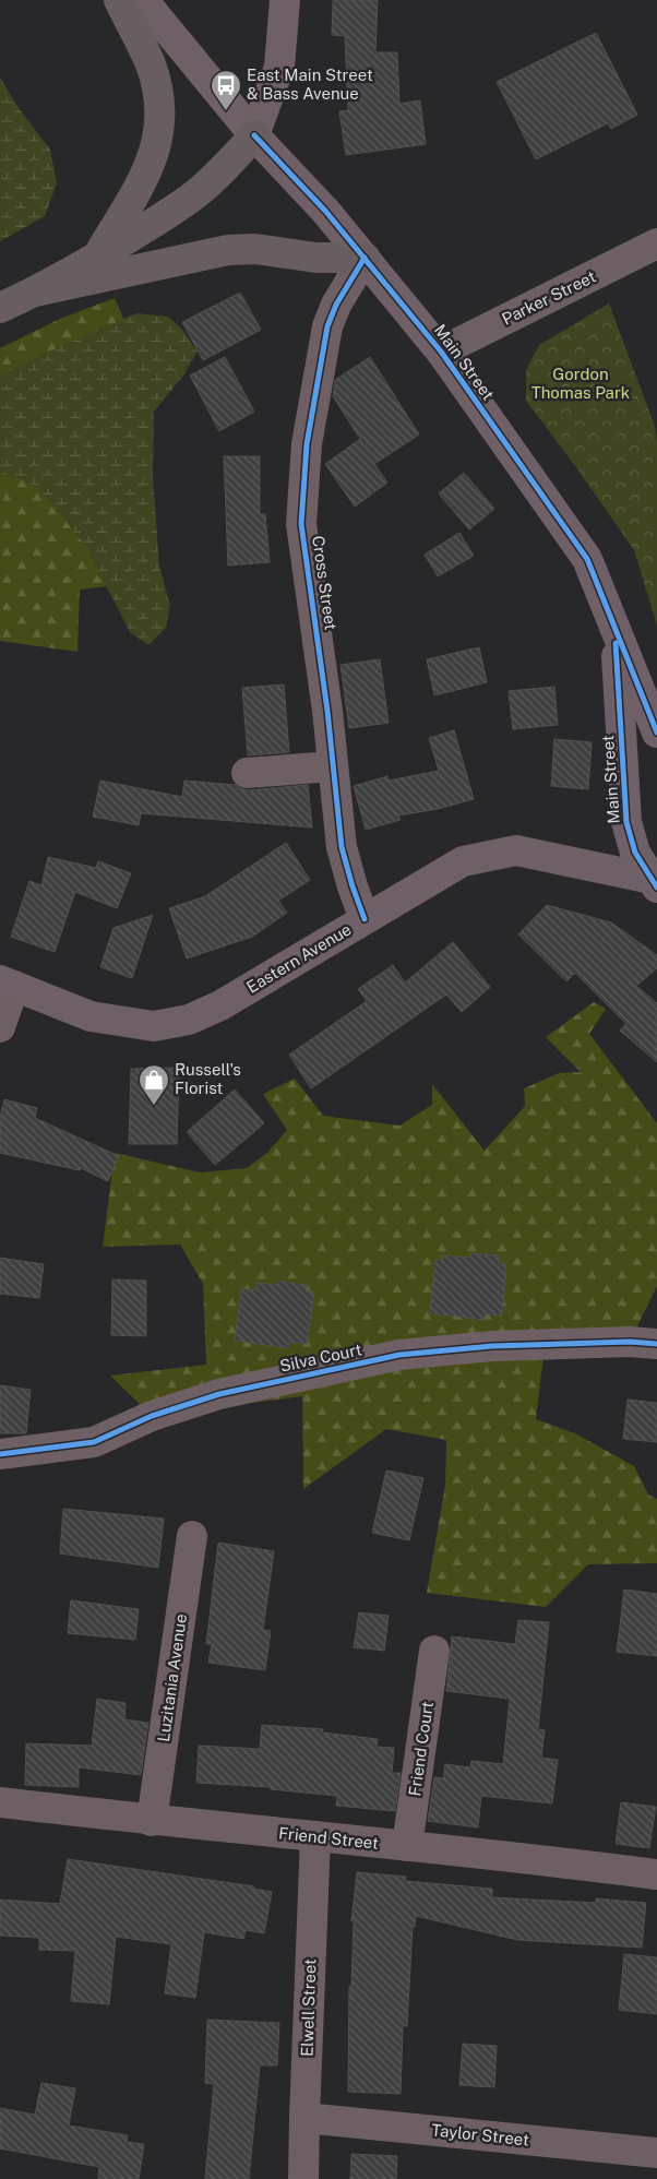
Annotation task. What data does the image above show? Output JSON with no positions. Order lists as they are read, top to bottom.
{
  "streets": {
    "main road": ["Main Street", "Eastern Avenue"],
    "street": [
      "Parker Street",
      "Cross Street",
      "Silva Court",
      "Luzitania Avenue",
      "Friend Court",
      "Friend Street",
      "Elwell Street",
      "Taylor Street"
    ]
  },
  "crossings": [
    ["Parker Street", "Main Street"],
    ["Main Street", "Cross Street"],
    ["Main Street", "Eastern Avenue"],
    ["Cross Street", "Eastern Avenue"],
    ["Luzitania Avenue", "Friend Street"],
    ["Friend Court", "Friend Street"],
    ["Friend Street", "Elwell Street"],
    ["Elwell Street", "Taylor Street"]
  ],
  "parks": ["Gordon Thomas Park"],
  "places": {
    "bus stop": ["East Main Street & Bass Avenue"],
    "shop": ["Russell's Florist"]
  }
}
